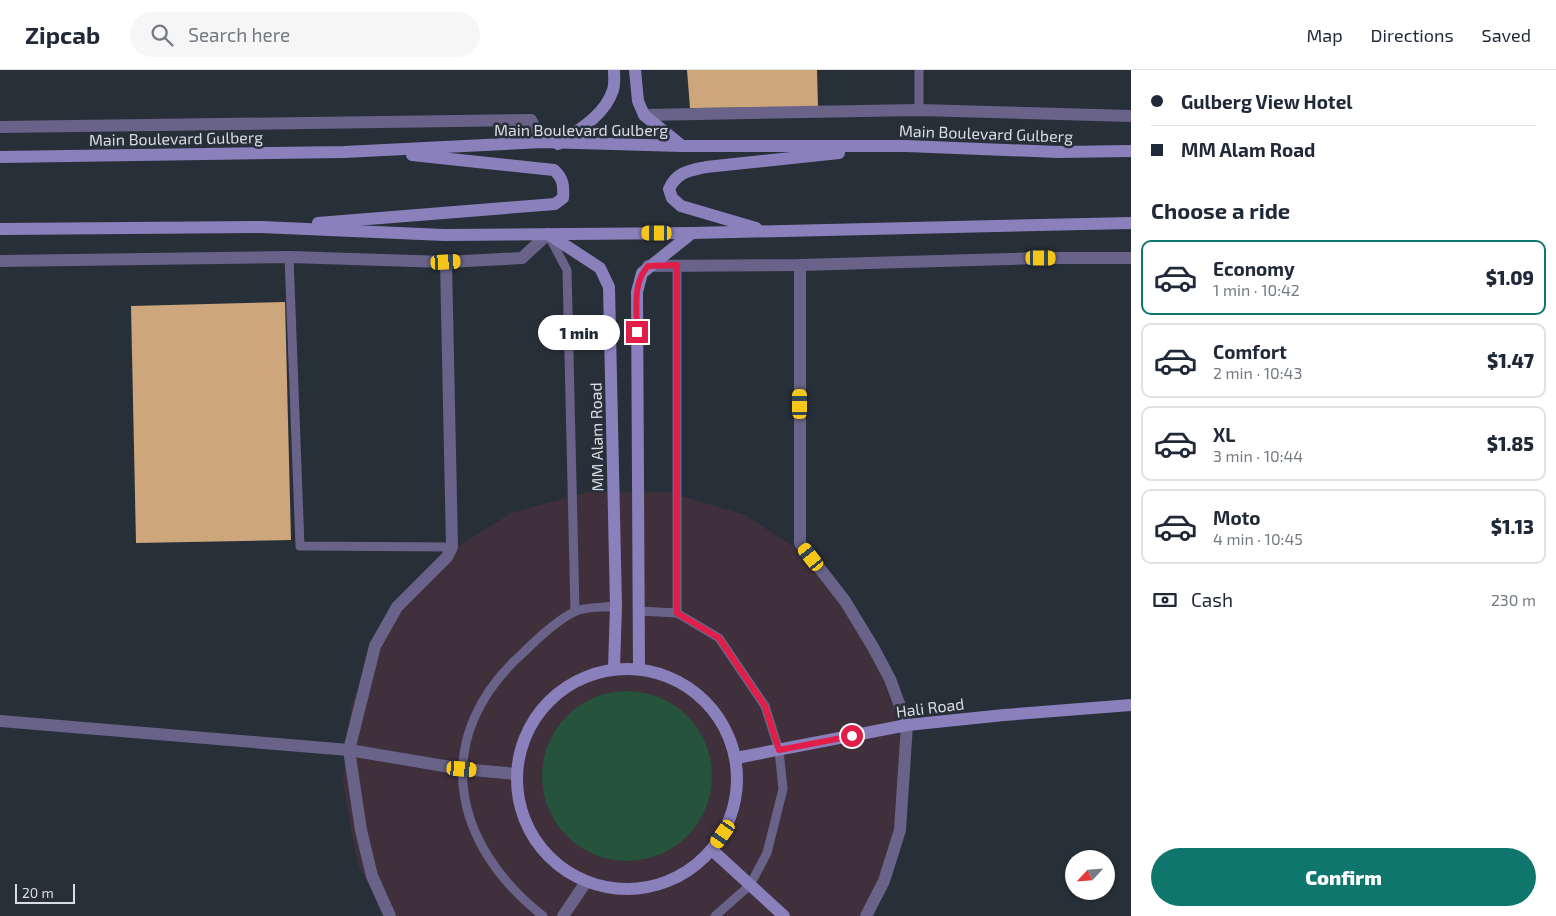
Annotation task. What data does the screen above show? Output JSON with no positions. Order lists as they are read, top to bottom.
{
  "streets": {
    "main road": ["Main Boulevard Gulberg", "MM Alam Road", "Hali Road"]
  },
  "scale_bar": "20 m",
  "north": "bottom left",
  "page": {
    "header": "Zipcab",
    "search": "Search here",
    "nav": ["Map", "Directions", "Saved"],
    "banner": ["Gulberg View Hotel", "MM Alam Road"],
    "heading": "Choose a ride",
    "list": [
      {
        "name": "Economy",
        "note": "1 min · 10:42",
        "value": "$1.09"
      },
      {
        "name": "Comfort",
        "note": "2 min · 10:43",
        "value": "$1.47"
      },
      {
        "name": "XL",
        "note": "3 min · 10:44",
        "value": "$1.85"
      },
      {
        "name": "Moto",
        "note": "4 min · 10:45",
        "value": "$1.13"
      }
    ],
    "bubble": "1 min",
    "pay": ["Cash", "230 m"],
    "buttons": "Confirm",
    "scale": "20 m"
  }
}
